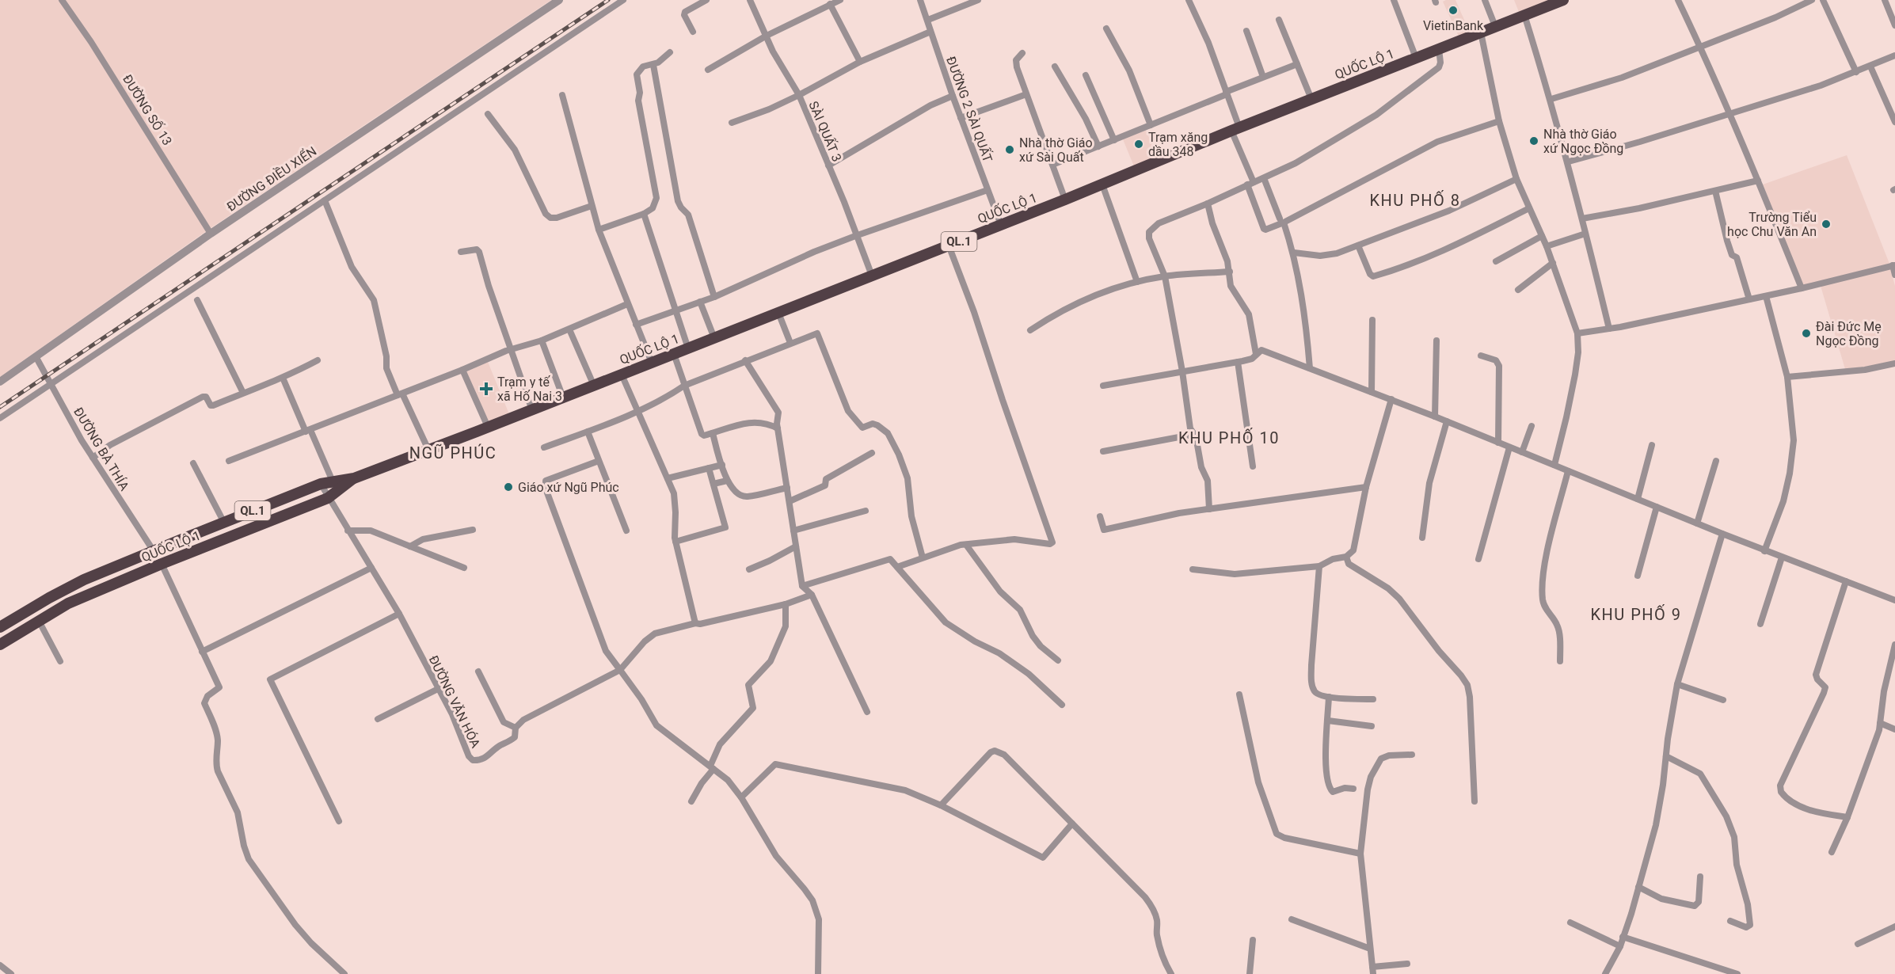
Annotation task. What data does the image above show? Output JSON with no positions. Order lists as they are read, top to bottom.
{
  "streets": {
    "highway": ["QUỐC LỘ 1", "QL.1"],
    "street": [
      "ĐƯỜNG 2 SÀI QUẤT",
      "ĐƯỜNG SỐ 13",
      "SÀI QUẤT 3",
      "ĐƯỜNG ĐIỀU XIỂN",
      "ĐƯỜNG BÀ THÍA",
      "ĐƯỜNG VĂN HÓA"
    ]
  },
  "crossings": [
    ["QUỐC LỘ 1", "ĐƯỜNG 2 SÀI QUẤT"],
    ["QUỐC LỘ 1", "SÀI QUẤT 3"],
    ["QUỐC LỘ 1", "ĐƯỜNG BÀ THÍA"],
    ["QUỐC LỘ 1", "ĐƯỜNG VĂN HÓA"],
    ["ĐƯỜNG SỐ 13", "ĐƯỜNG ĐIỀU XIỂN"],
    ["ĐƯỜNG ĐIỀU XIỂN", "ĐƯỜNG BÀ THÍA"]
  ],
  "districts": [
    "KHU PHỐ 8",
    "KHU PHỐ 10",
    "NGŨ PHÚC",
    "KHU PHỐ 9"
  ],
  "places": {
    "other": [
      "VietinBank",
      "Nhà thờ Giáo xứ Ngọc Đồng",
      "Trạm xăng dầu 348",
      "Nhà thờ Giáo xứ Sài Quất",
      "Trường Tiểu học Chu Văn An",
      "Đài Đức Mẹ Ngọc Đồng",
      "Giáo xứ Ngũ Phúc"
    ],
    "health": ["Trạm y tế xã Hố Nai 3"]
  }
}
